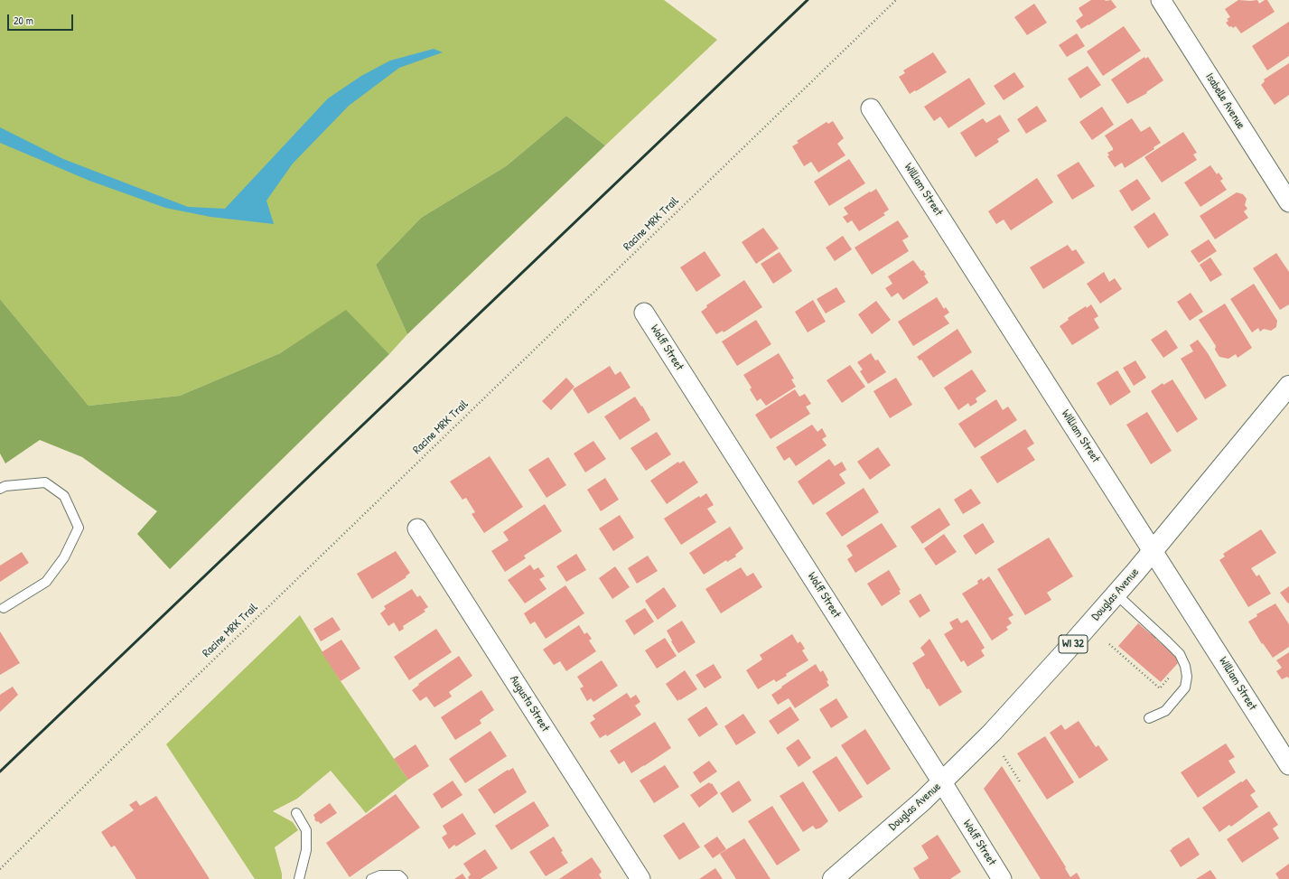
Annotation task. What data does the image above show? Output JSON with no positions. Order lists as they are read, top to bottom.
{
  "streets": {
    "main road": ["Douglas Avenue", "WI 32"],
    "street": [
      "Isabelle Avenue",
      "William Street",
      "Wolff Street",
      "Augusta Street"
    ],
    "path": ["Racine MRK Trail"]
  },
  "crossings": [
    ["William Street", "Douglas Avenue"],
    ["Wolff Street", "Douglas Avenue"]
  ],
  "scale_bar": "20 m"
}
